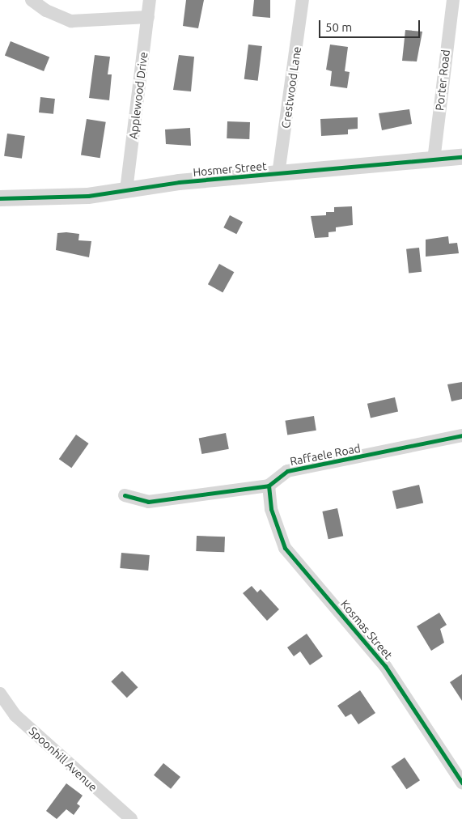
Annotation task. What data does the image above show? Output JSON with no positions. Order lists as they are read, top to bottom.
{
  "streets": {
    "street": [
      "Porter Road",
      "Crestwood Lane",
      "Applewood Drive",
      "Hosmer Street",
      "Raffaele Road",
      "Kosmas Street",
      "Spoonhill Avenue"
    ]
  },
  "crossings": [
    ["Porter Road", "Hosmer Street"],
    ["Crestwood Lane", "Hosmer Street"],
    ["Applewood Drive", "Hosmer Street"],
    ["Raffaele Road", "Kosmas Street"]
  ],
  "scale_bar": "50 m"
}
